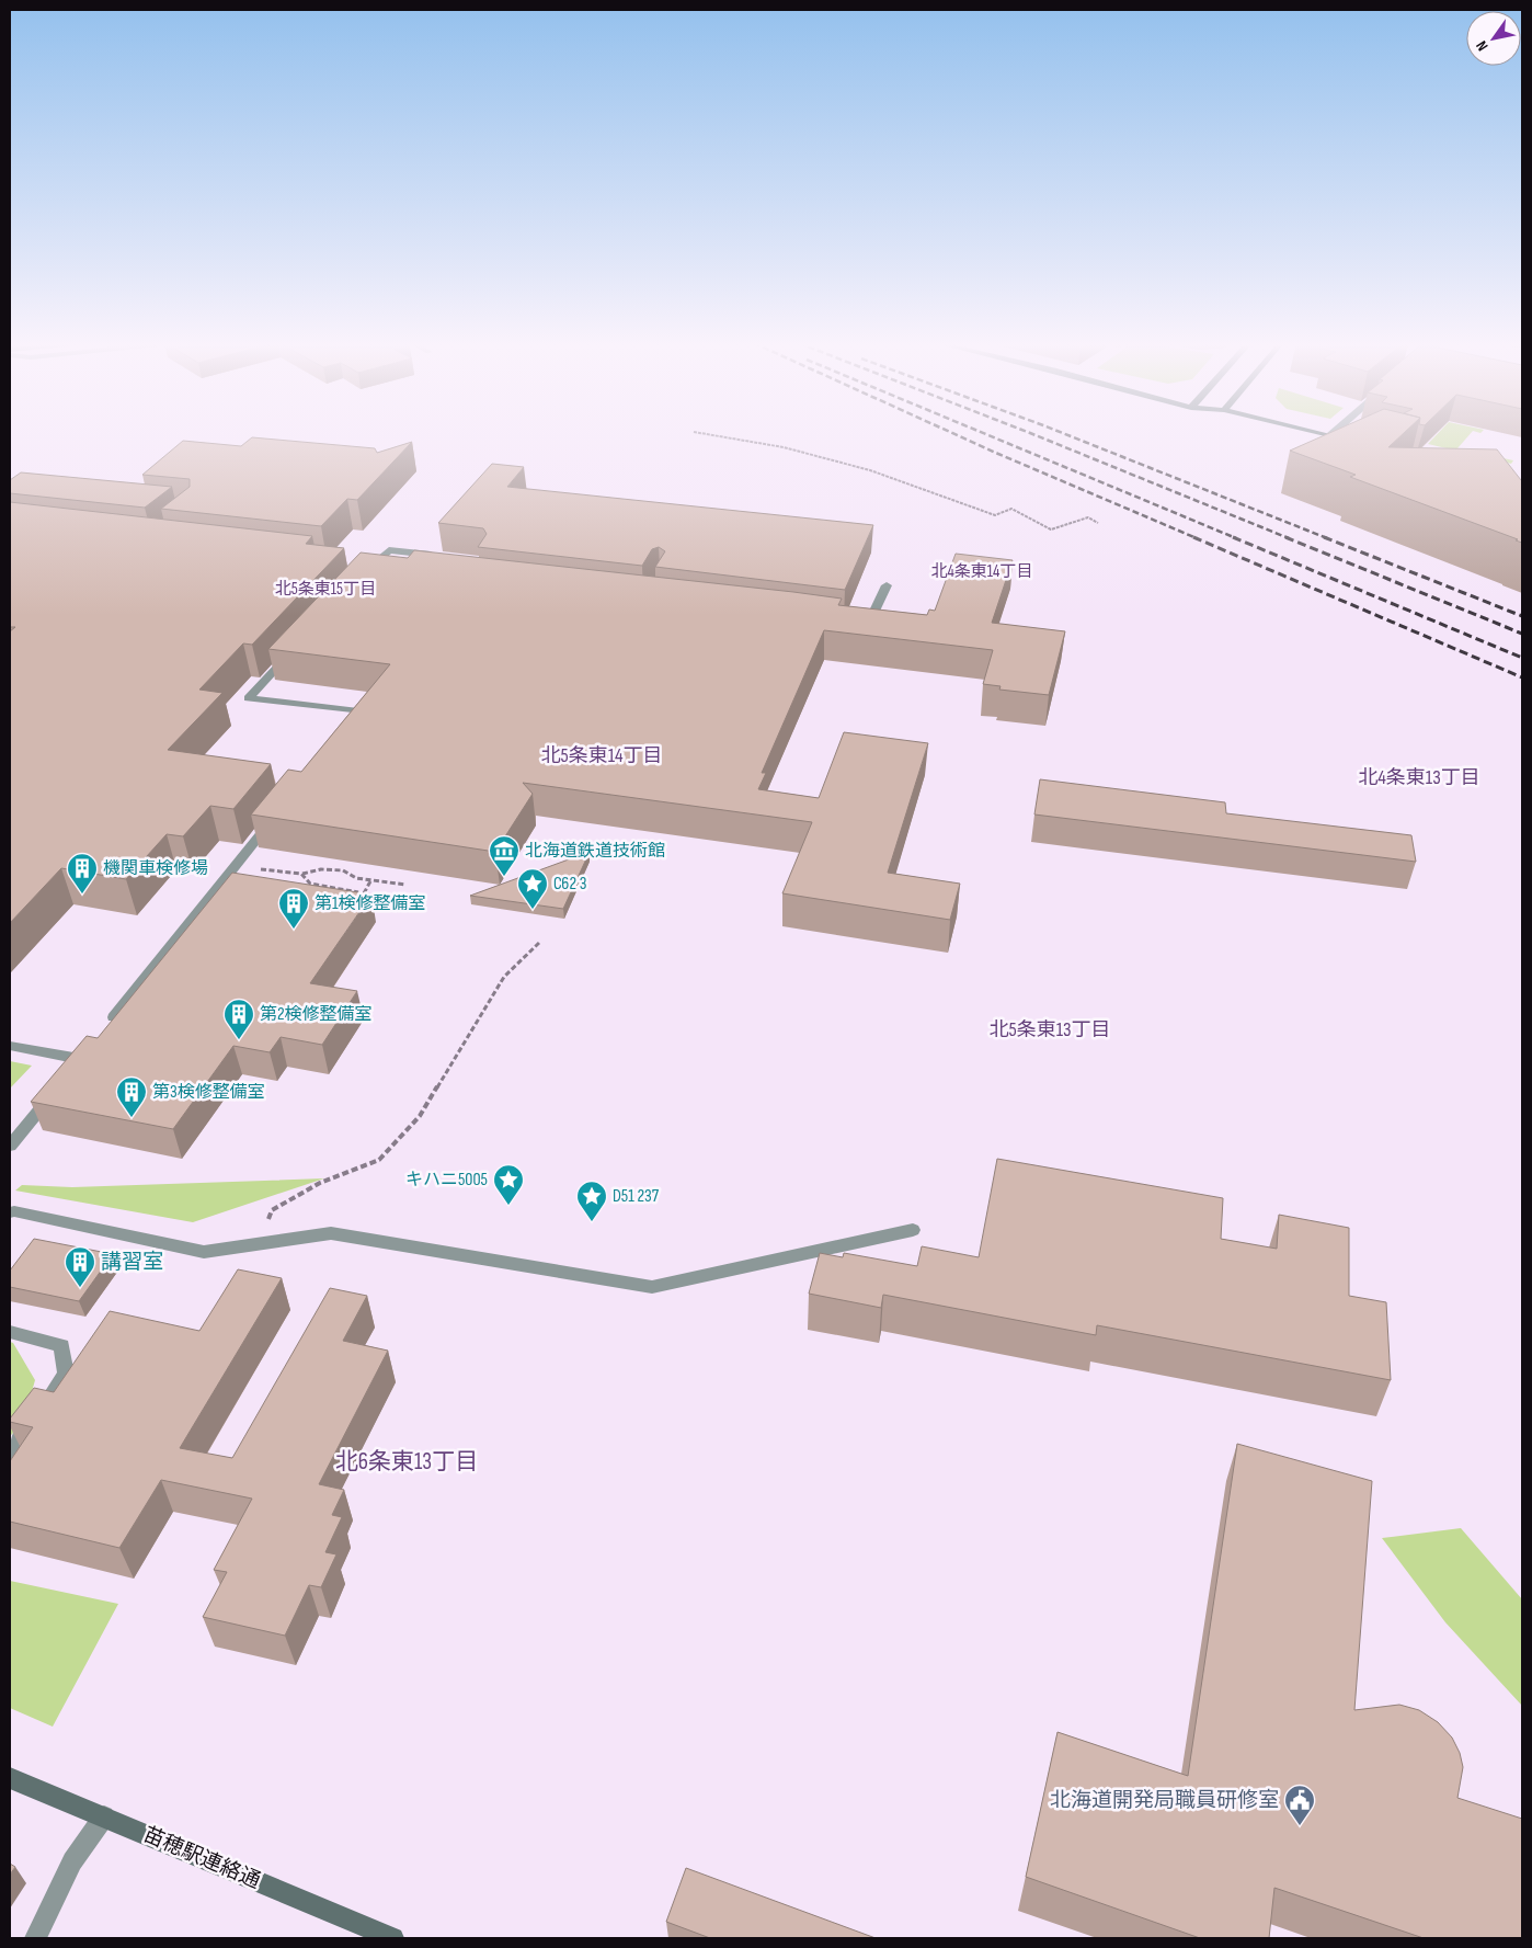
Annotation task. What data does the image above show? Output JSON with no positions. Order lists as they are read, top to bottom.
{
  "streets": {
    "street": ["苗穂駅連絡通"]
  },
  "districts": [
    "北4条東14丁目",
    "北5条東15丁目",
    "北5条東14丁目",
    "北4条東13丁目",
    "北5条東13丁目",
    "北6条東13丁目"
  ],
  "places": {
    "museum": ["北海道鉄道技術館"],
    "building": [
      "機関車検修場",
      "第1検修整備室",
      "第2検修整備室",
      "第3検修整備室",
      "講習室"
    ],
    "place": ["C62 3", "キハニ5005", "D51 237"],
    "public building": ["北海道開発局職員研修室"]
  },
  "north": "bottom left"
}
